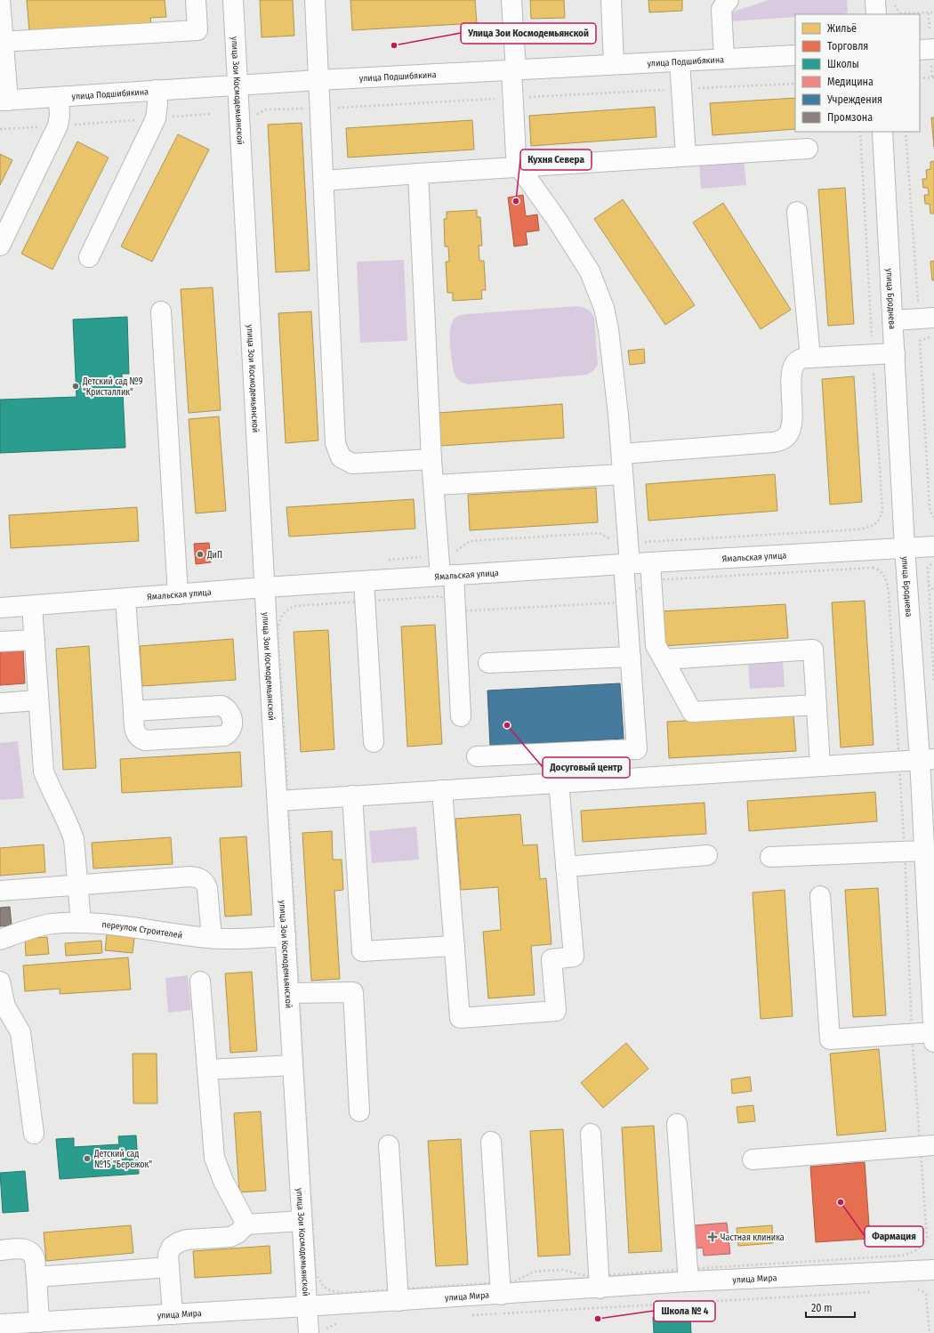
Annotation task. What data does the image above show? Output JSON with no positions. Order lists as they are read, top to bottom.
{
  "streets": {
    "street": [
      "улица Подшибякина",
      "улица Зои Космодемьянской",
      "улица Броднева",
      "Ямальская улица",
      "переулок Строителей",
      "улица Мира"
    ]
  },
  "crossings": [
    ["улица Подшибякина", "улица Зои Космодемьянской"],
    ["улица Зои Космодемьянской", "Ямальская улица"],
    ["улица Зои Космодемьянской", "переулок Строителей"],
    ["улица Зои Космодемьянской", "улица Мира"],
    ["улица Броднева", "Ямальская улица"]
  ],
  "places": {
    "other": [
      "Улица Зои Космодемьянской",
      "Кухня Севера",
      "Детский сад №9 \"Кристаллик\"",
      "ДиП",
      "Досуговый центр",
      "Детский сад №15 \"Бережок\"",
      "Фармация",
      "Школа № 4"
    ],
    "health": ["Частная клиника"]
  },
  "legend": [
    "Жильё",
    "Торговля",
    "Школы",
    "Медицина",
    "Учреждения",
    "Промзона"
  ],
  "scale_bar": "20 m"
}
